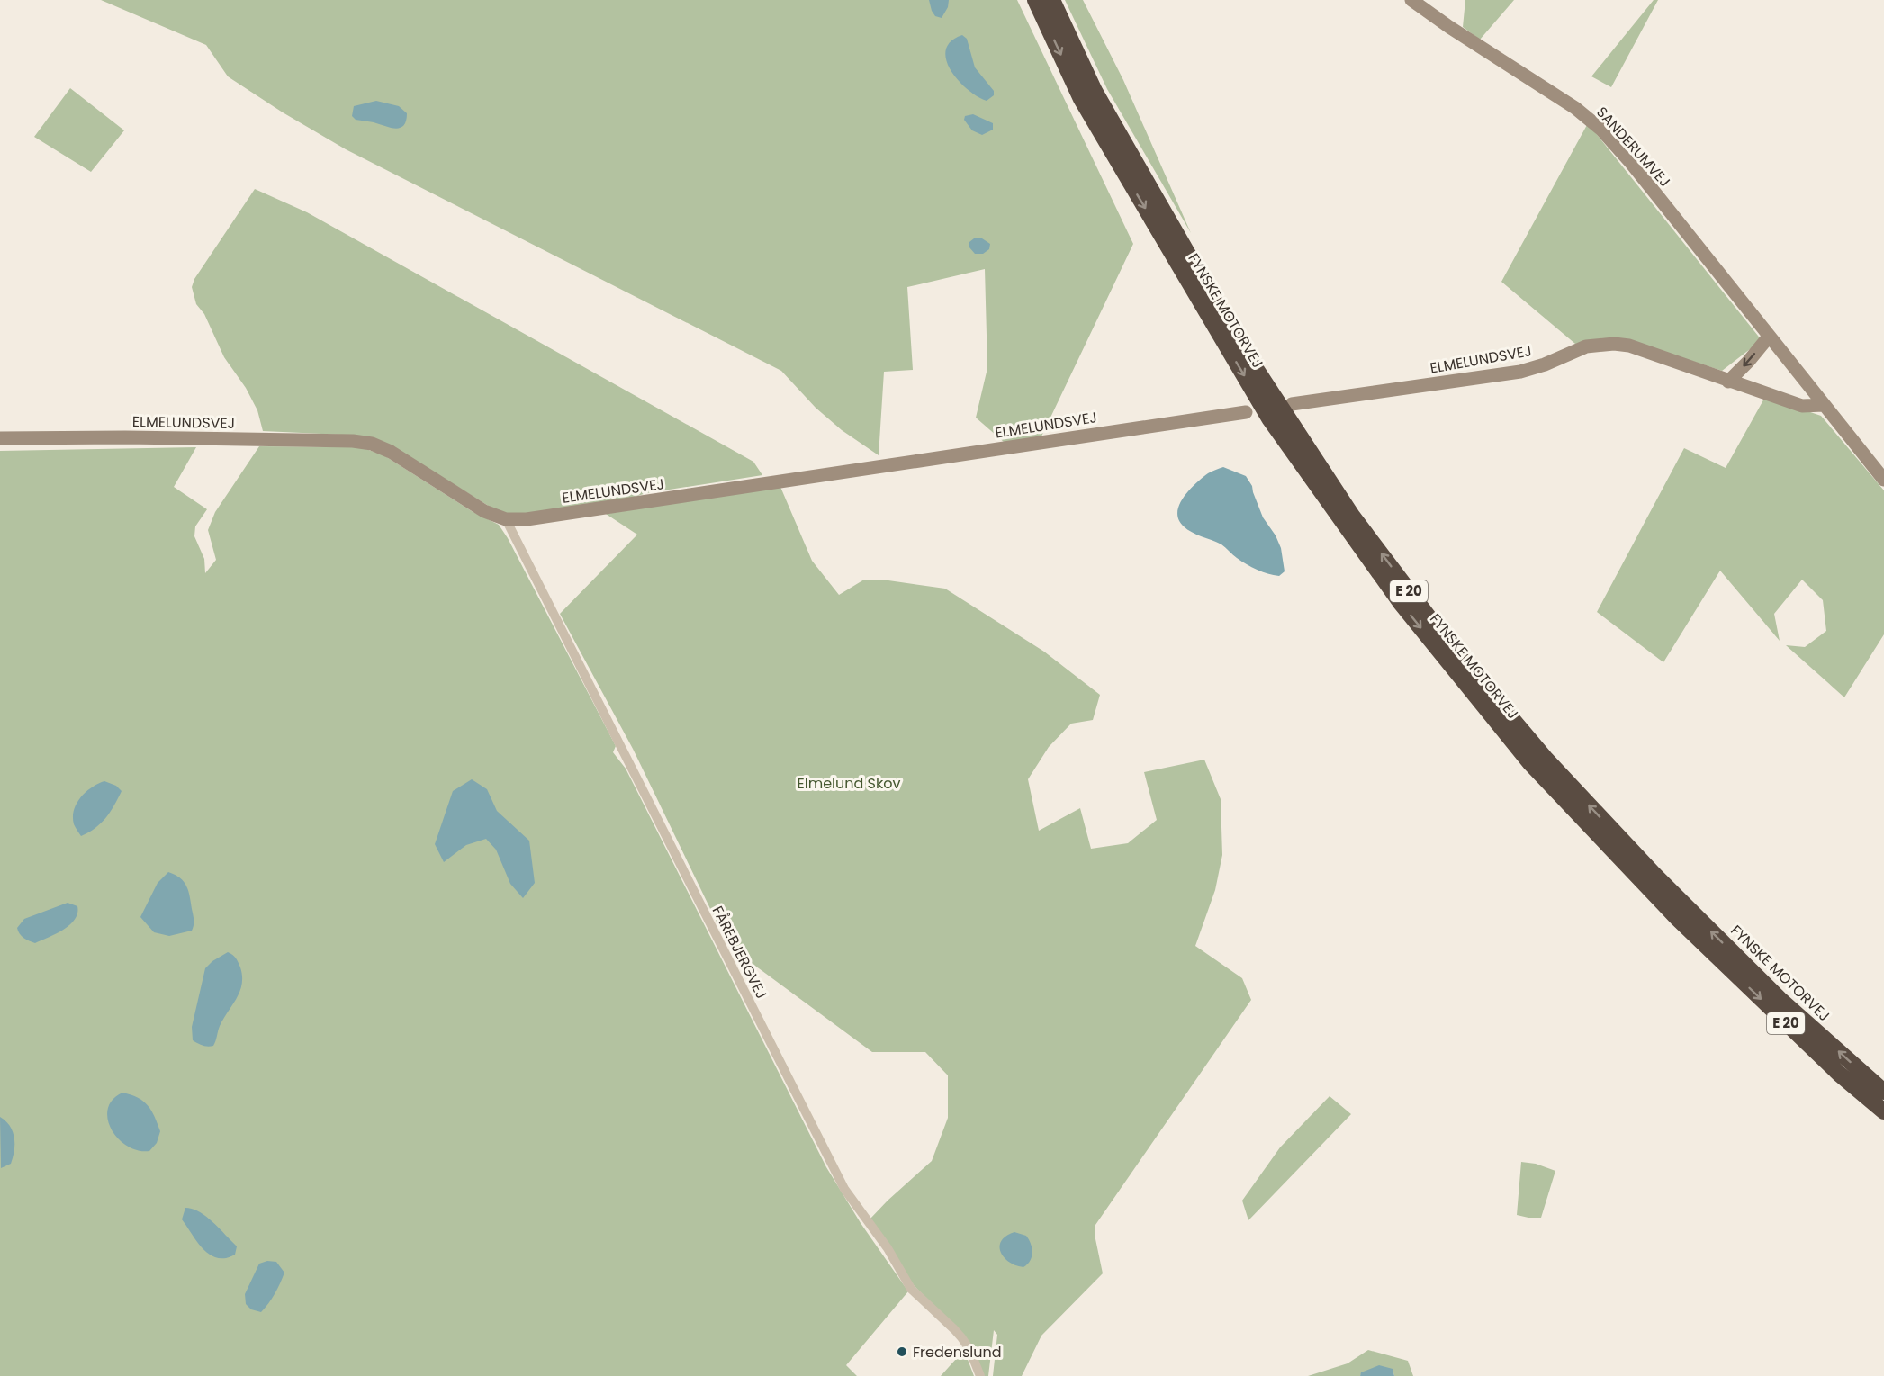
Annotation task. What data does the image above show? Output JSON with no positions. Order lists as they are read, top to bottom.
{
  "streets": {
    "highway": ["FYNSKE MOTORVEJ", "E 20"],
    "street": ["SANDERUMVEJ", "ELMELUNDSVEJ", "FÅREBJERGVEJ"]
  },
  "crossings": [
    ["SANDERUMVEJ", "ELMELUNDSVEJ"],
    ["ELMELUNDSVEJ", "FÅREBJERGVEJ"]
  ],
  "parks": ["Elmelund Skov"],
  "places": ["Fredenslund"]
}
